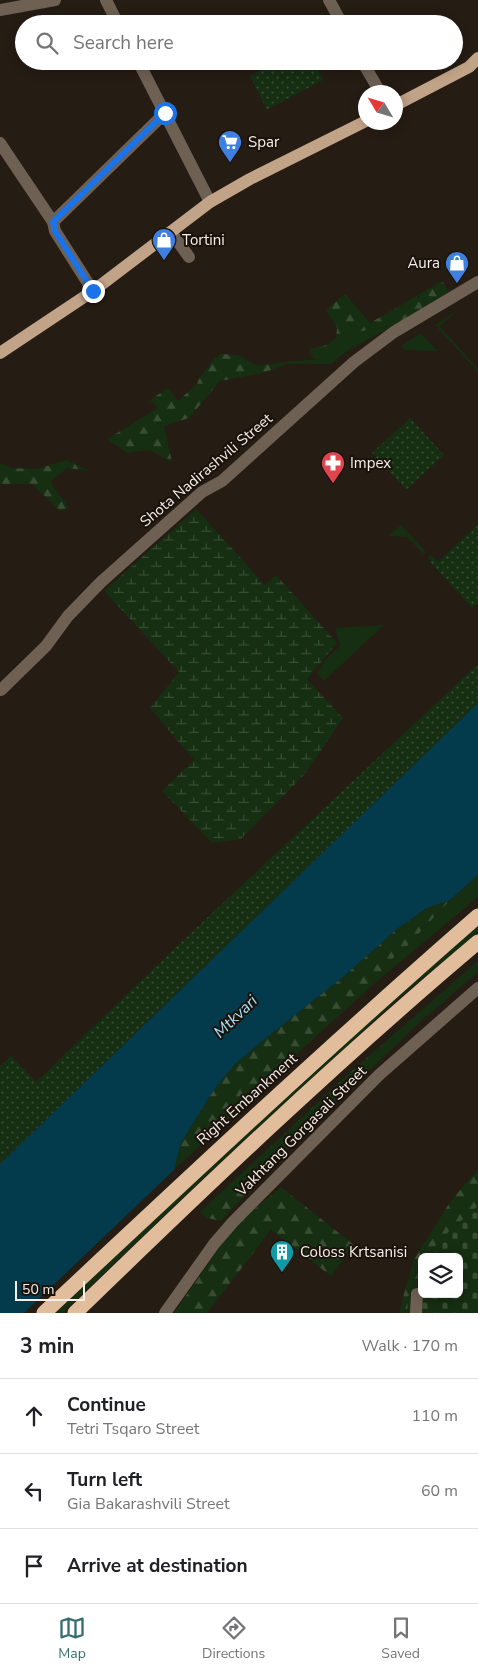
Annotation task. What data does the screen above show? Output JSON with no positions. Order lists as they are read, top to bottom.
{
  "streets": {
    "highway": ["Right Embankment"],
    "street": ["Shota Nadirashvili Street", "Vakhtang Gorgasali Street"]
  },
  "water": ["Mtkvari"],
  "places": {
    "supermarket": ["Spar"],
    "shop": ["Tortini", "Aura"],
    "pharmacy": ["Impex"],
    "building": ["Coloss Krtsanisi"]
  },
  "scale_bar": "50 m",
  "north": "top left",
  "page": {
    "search": "Search here",
    "scale": "50 m",
    "heading": ["3 min", "Walk · 170 m"],
    "list": [
      ["Continue", "Tetri Tsqaro Street", "110 m"],
      ["Turn left", "Gia Bakarashvili Street", "60 m"],
      "Arrive at destination"
    ],
    "nav": ["Map", "Directions", "Saved"]
  }
}
